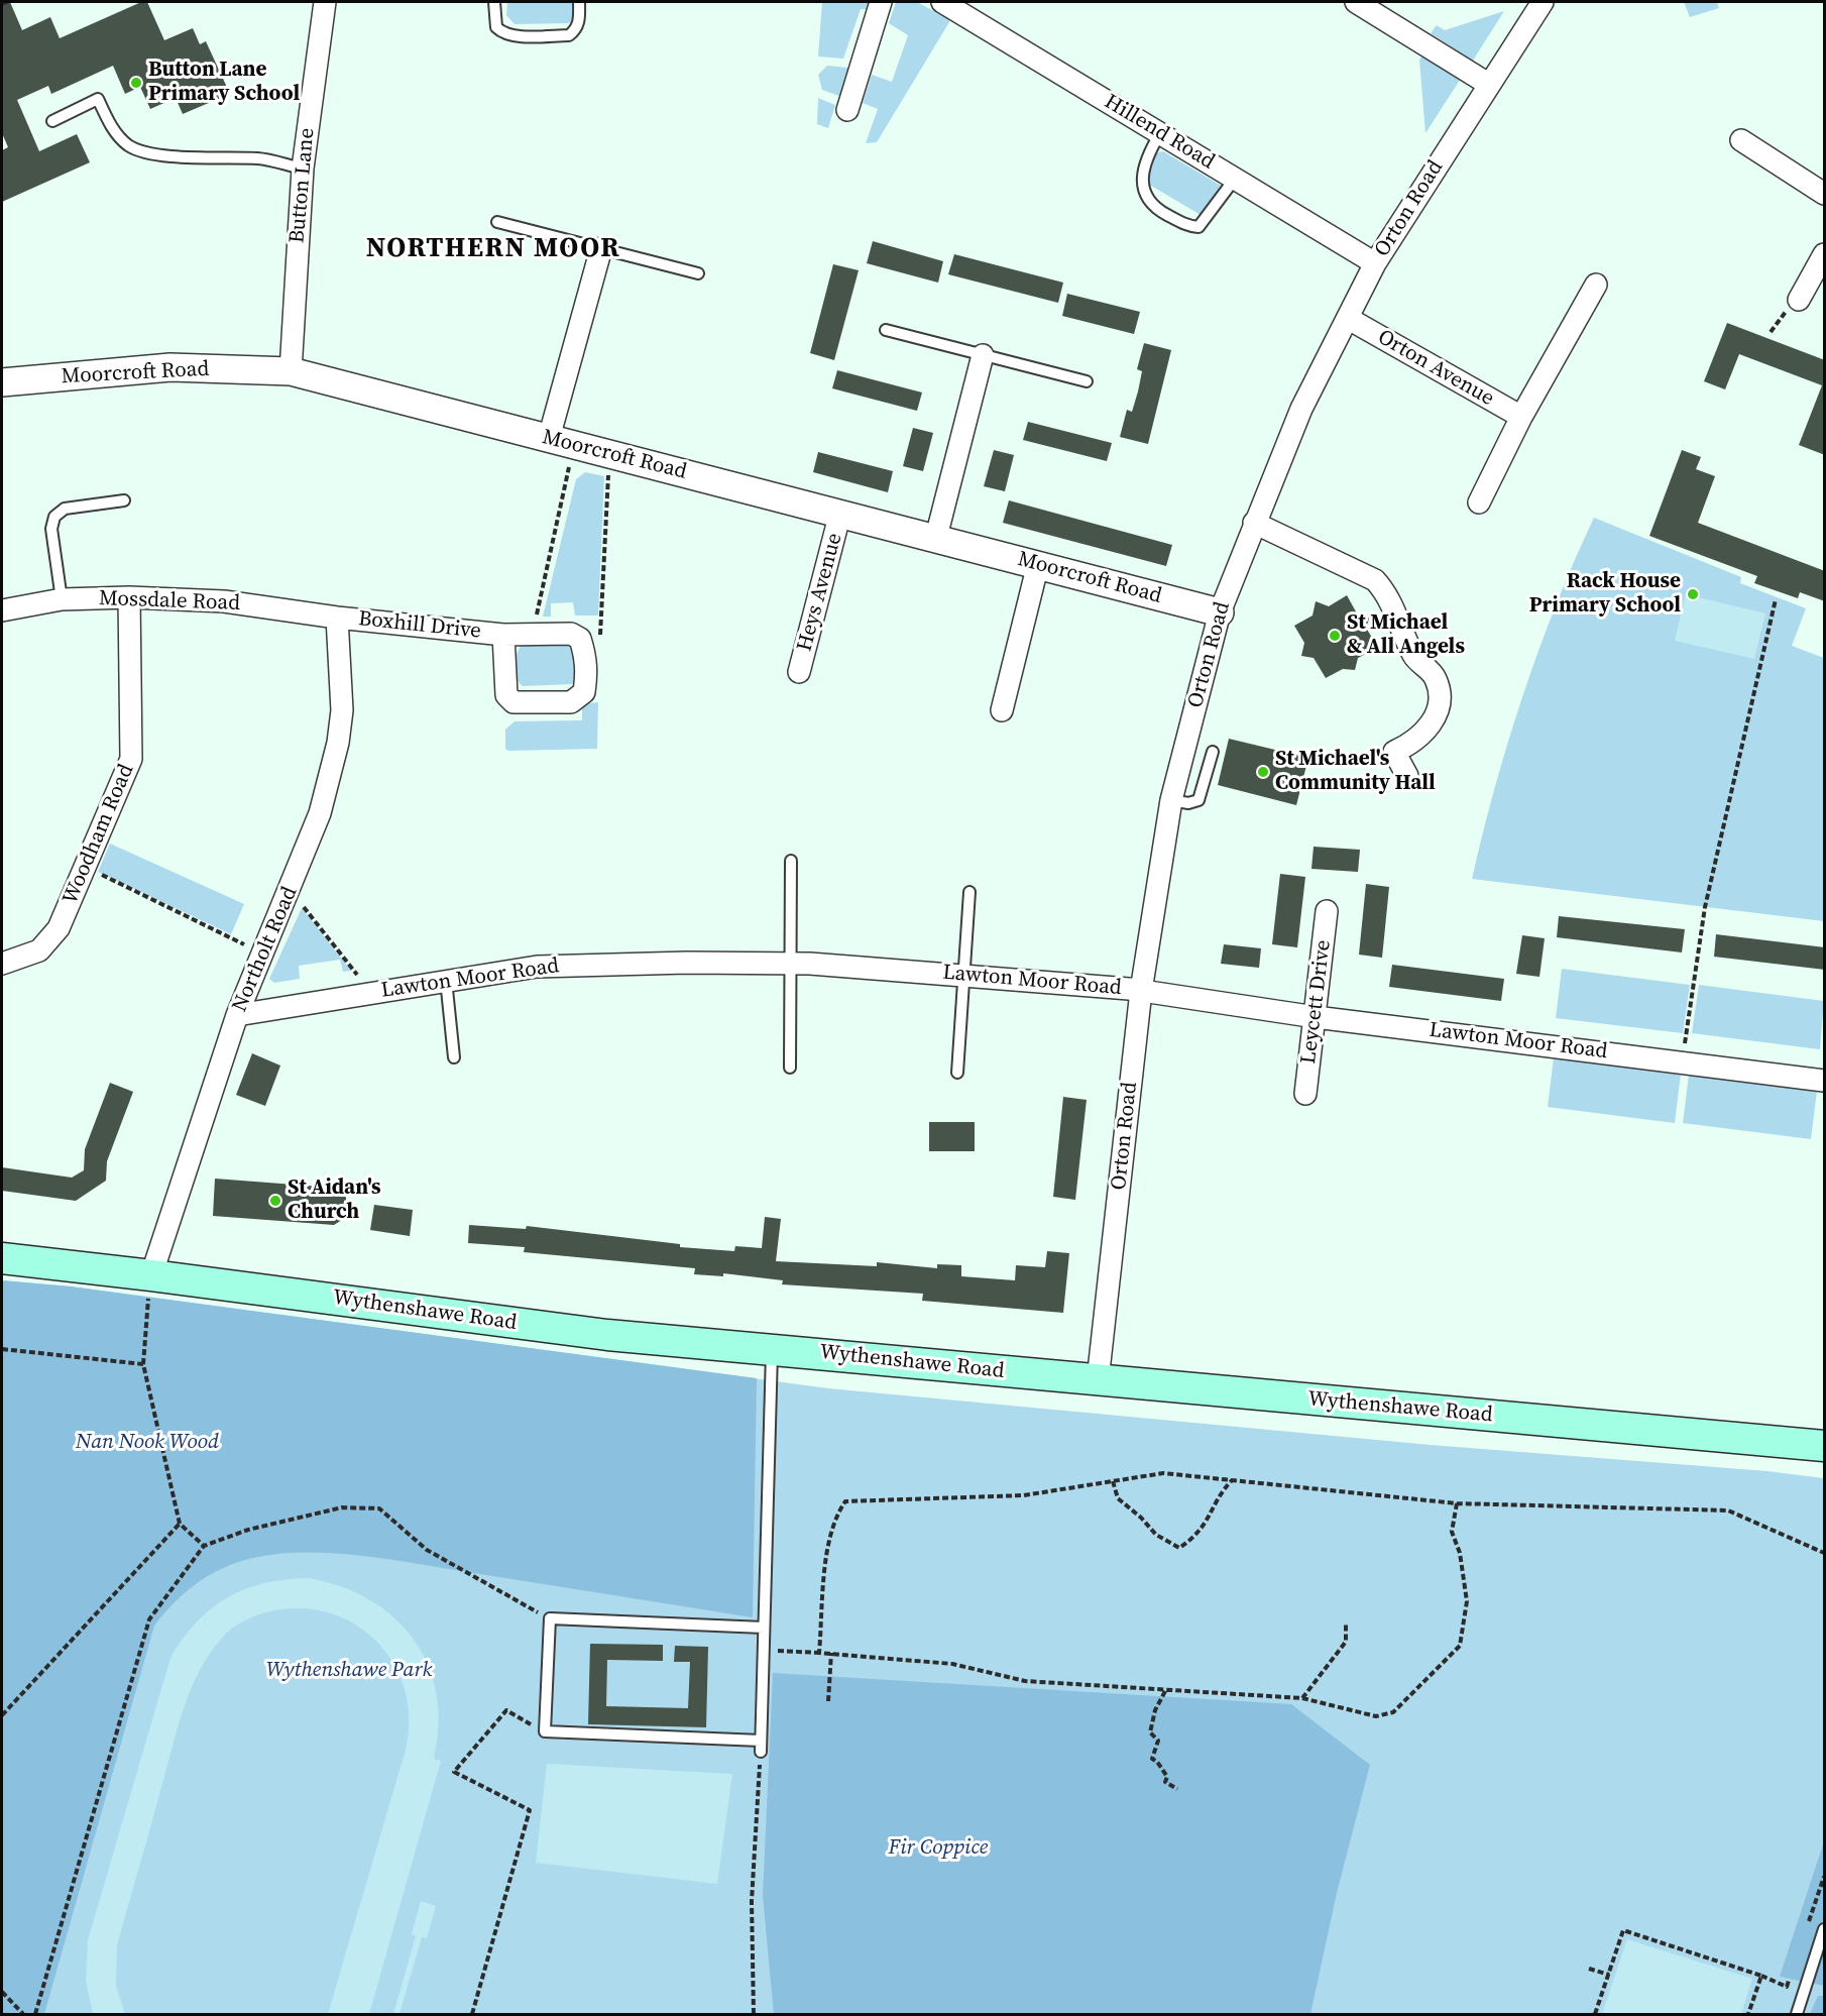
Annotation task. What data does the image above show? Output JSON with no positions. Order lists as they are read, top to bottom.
{
  "streets": {
    "main road": ["Wythenshawe Road"],
    "street": [
      "Hillend Road",
      "Button Lane",
      "Orton Road",
      "Orton Avenue",
      "Moorcroft Road",
      "Heys Avenue",
      "Mossdale Road",
      "Boxhill Drive",
      "Woodham Road",
      "Northolt Road",
      "Lawton Moor Road",
      "Leycett Drive"
    ]
  },
  "crossings": [
    ["Hillend Road", "Orton Road"],
    ["Button Lane", "Moorcroft Road"],
    ["Orton Road", "Orton Avenue"],
    ["Orton Road", "Moorcroft Road"],
    ["Orton Road", "Lawton Moor Road"],
    ["Orton Road", "Wythenshawe Road"],
    ["Moorcroft Road", "Heys Avenue"],
    ["Mossdale Road", "Boxhill Drive"],
    ["Mossdale Road", "Woodham Road"],
    ["Mossdale Road", "Northolt Road"],
    ["Boxhill Drive", "Northolt Road"],
    ["Northolt Road", "Lawton Moor Road"],
    ["Northolt Road", "Wythenshawe Road"],
    ["Lawton Moor Road", "Leycett Drive"]
  ],
  "districts": ["NORTHERN MOOR"],
  "parks": ["Nan Nook Wood", "Wythenshawe Park", "Fir Coppice"],
  "places": [
    "Button Lane Primary School",
    "Rack House Primary School",
    "St Michael & All Angels",
    "St Michael's Community Hall",
    "St Aidan's Church"
  ]
}
